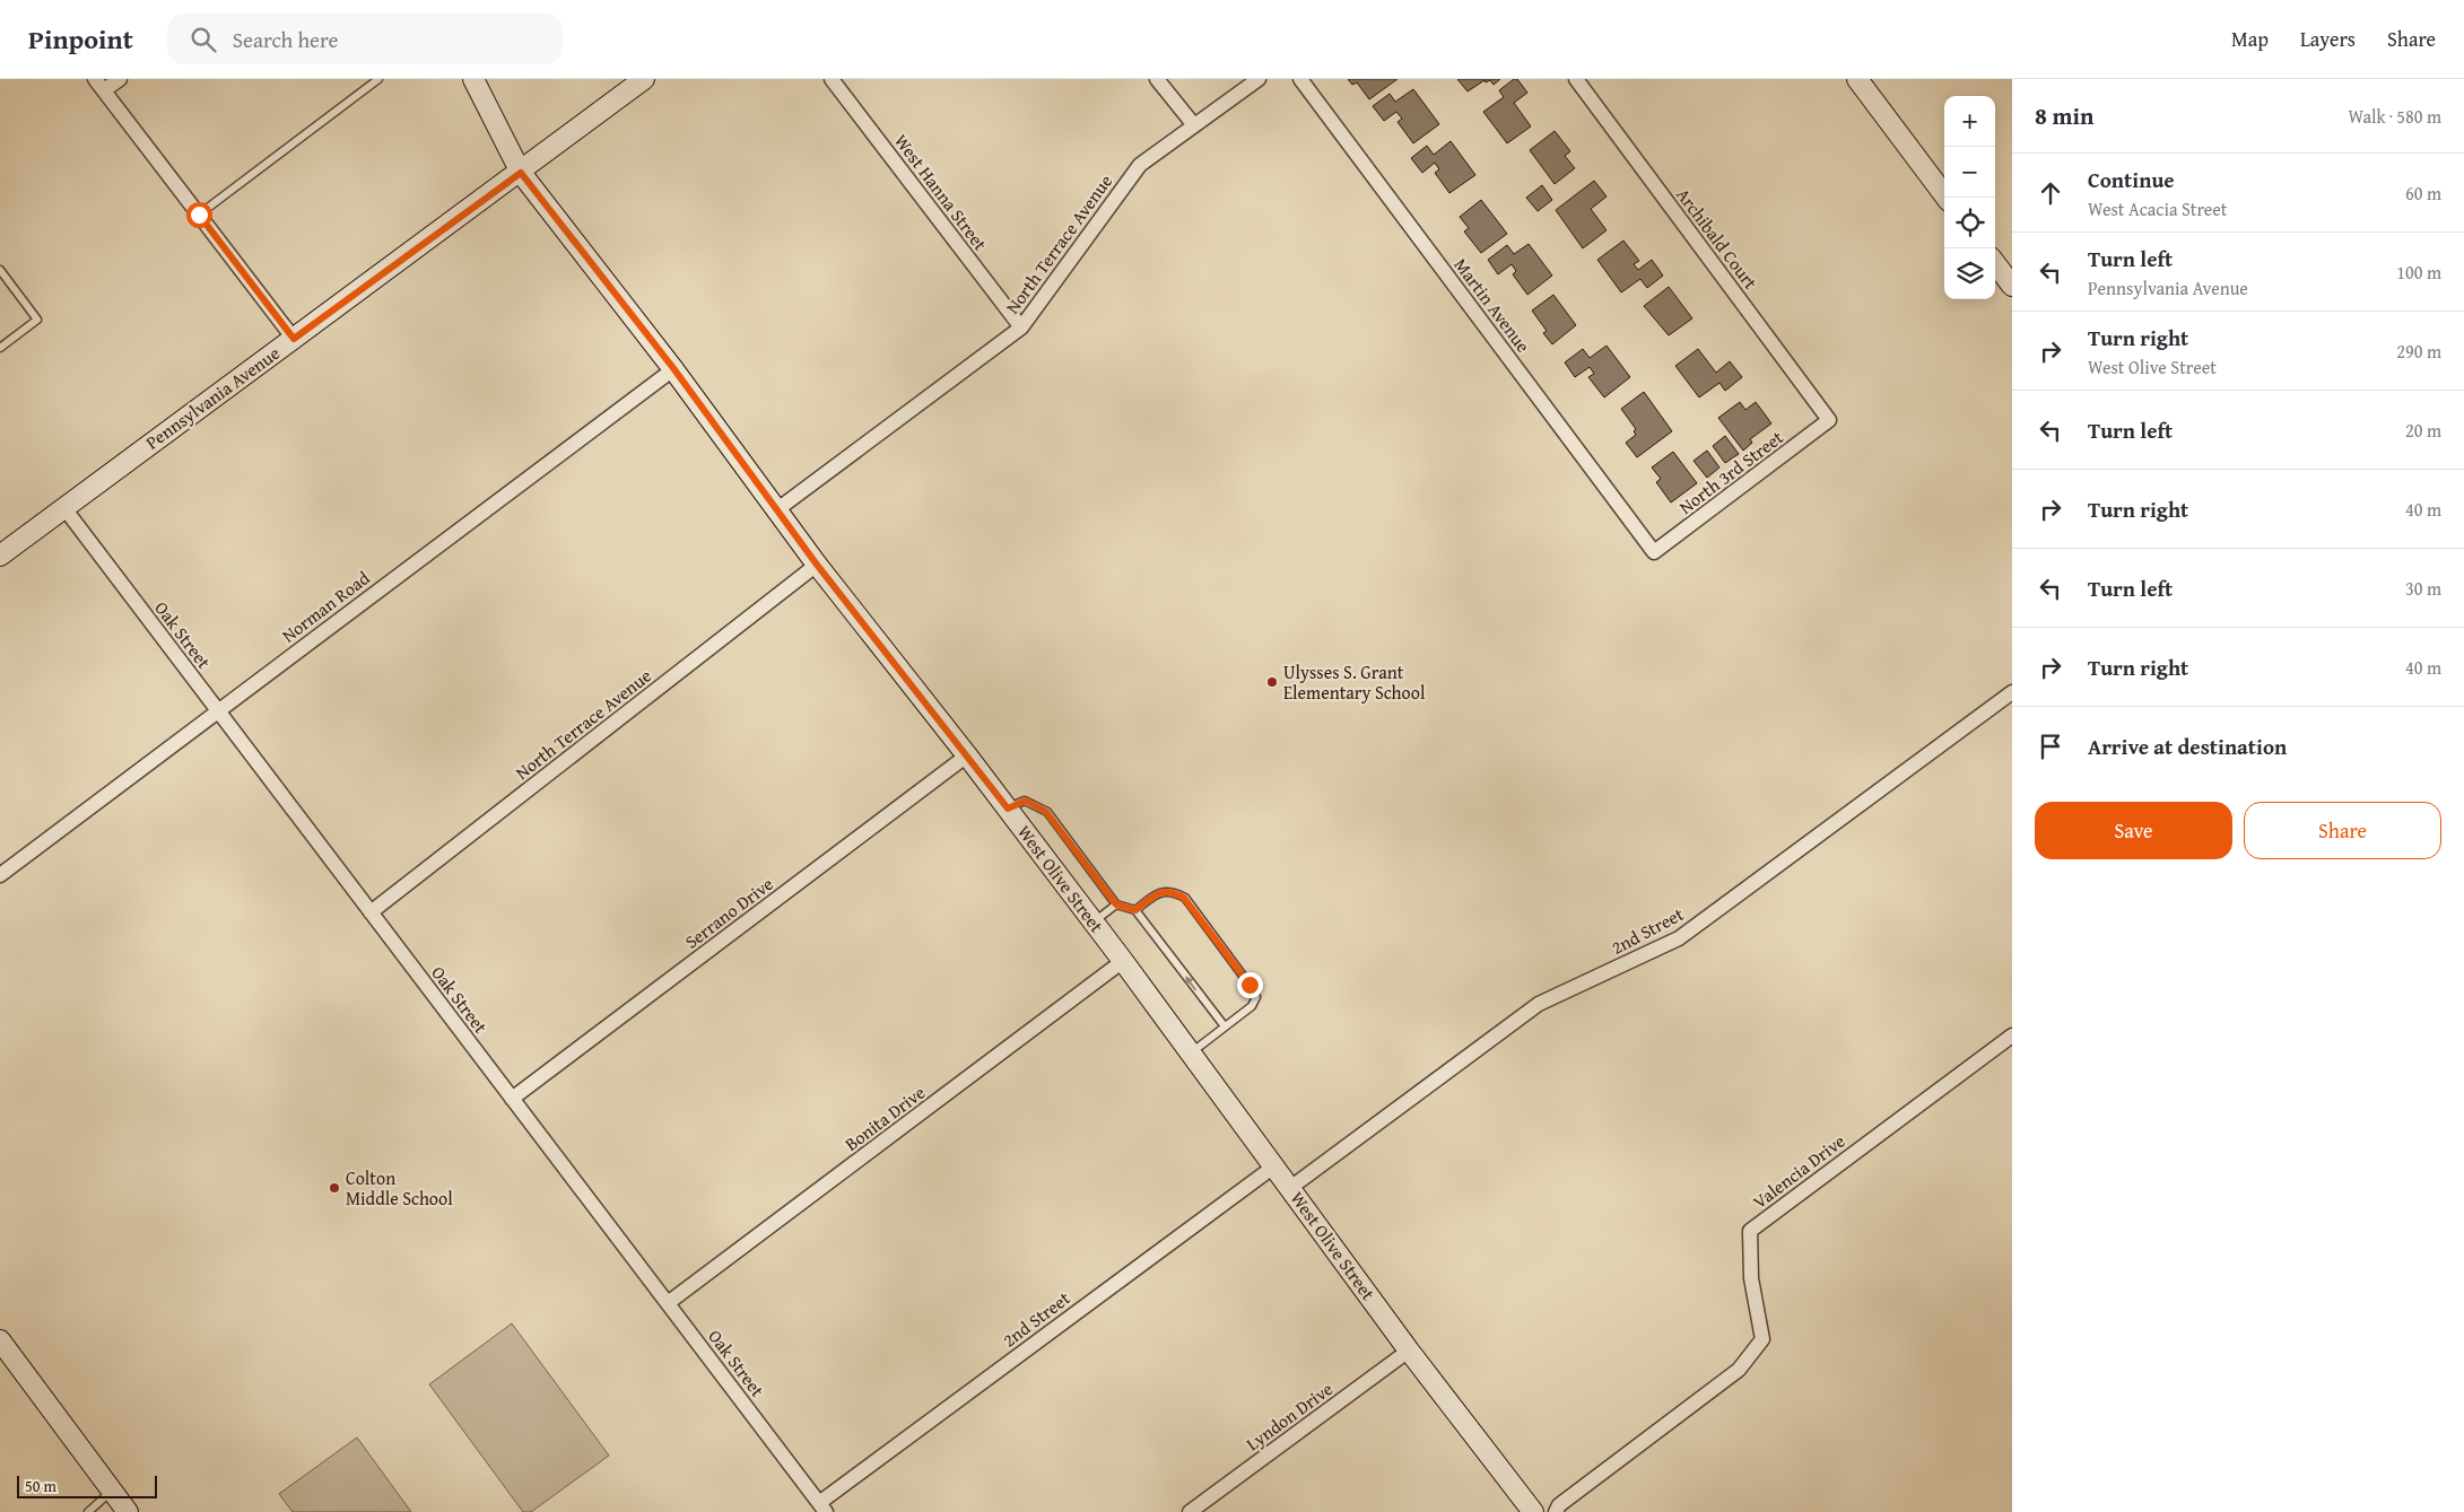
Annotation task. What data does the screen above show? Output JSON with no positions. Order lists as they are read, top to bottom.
{
  "streets": {
    "street": [
      "West Hanna Street",
      "Archibald Court",
      "North Terrace Avenue",
      "Martin Avenue",
      "Pennsylvania Avenue",
      "North 3rd Street",
      "Norman Road",
      "Oak Street",
      "West Olive Street",
      "Serrano Drive",
      "2nd Street",
      "Bonita Drive",
      "Valencia Drive",
      "Lyndon Drive"
    ]
  },
  "crossings": [
    ["West Hanna Street", "North Terrace Avenue"],
    ["Archibald Court", "North 3rd Street"],
    ["North Terrace Avenue", "Oak Street"],
    ["North Terrace Avenue", "West Olive Street"],
    ["Martin Avenue", "North 3rd Street"],
    ["Pennsylvania Avenue", "Oak Street"],
    ["Pennsylvania Avenue", "West Olive Street"],
    ["Norman Road", "Oak Street"],
    ["Norman Road", "West Olive Street"],
    ["Oak Street", "Serrano Drive"],
    ["Oak Street", "2nd Street"],
    ["Oak Street", "Bonita Drive"],
    ["West Olive Street", "Serrano Drive"],
    ["West Olive Street", "2nd Street"],
    ["West Olive Street", "Bonita Drive"],
    ["West Olive Street", "Lyndon Drive"]
  ],
  "places": ["Ulysses S. Grant Elementary School", "Colton Middle School"],
  "scale_bar": "50 m",
  "page": {
    "header": "Pinpoint",
    "search": "Search here",
    "nav": ["Map", "Layers", "Share"],
    "heading": ["8 min", "Walk · 580 m"],
    "map_buttons": ["+", "−"],
    "list": [
      ["Continue", "West Acacia Street", "60 m"],
      ["Turn left", "Pennsylvania Avenue", "100 m"],
      ["Turn right", "West Olive Street", "290 m"],
      ["Turn left", "20 m"],
      ["Turn right", "40 m"],
      ["Turn left", "30 m"],
      ["Turn right", "40 m"],
      "Arrive at destination"
    ],
    "buttons": ["Save", "Share"],
    "scale": "50 m"
  }
}
